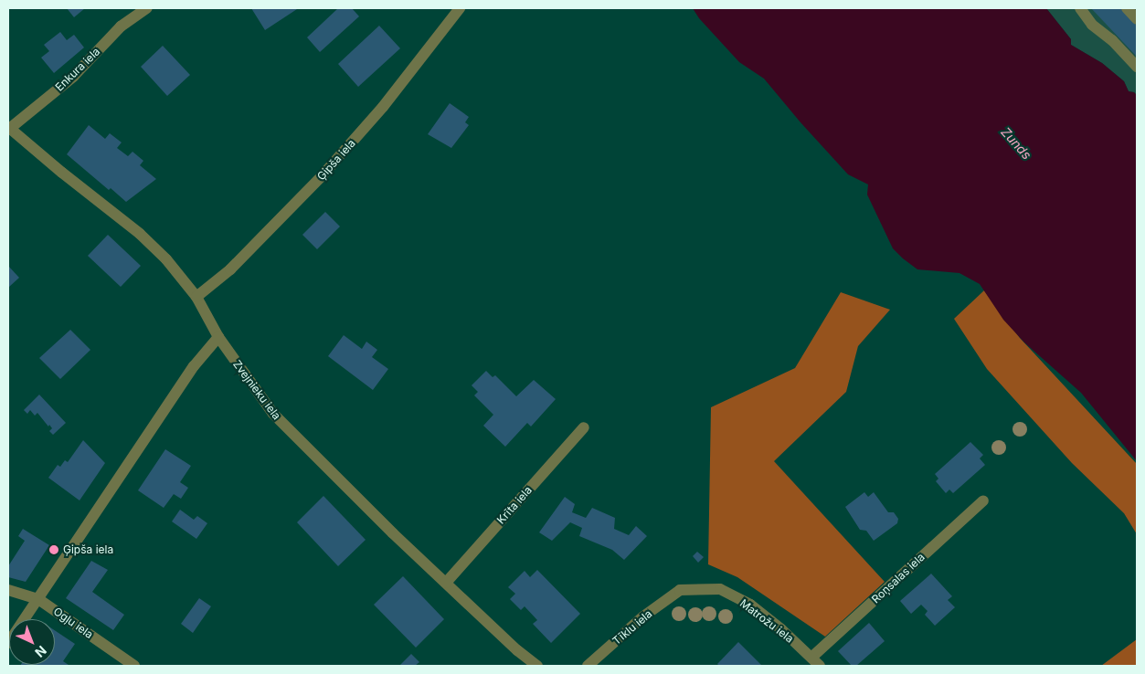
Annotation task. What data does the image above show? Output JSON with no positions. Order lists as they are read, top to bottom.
{
  "streets": {
    "street": [
      "Enkura iela",
      "Ģipša iela",
      "Zvejnieku iela",
      "Krīta iela",
      "Roņsalas iela",
      "Matrožu iela",
      "Ogļu iela",
      "Tīklu iela"
    ]
  },
  "crossings": [
    ["Enkura iela", "Zvejnieku iela"],
    ["Ģipša iela", "Zvejnieku iela"],
    ["Zvejnieku iela", "Krīta iela"],
    ["Roņsalas iela", "Matrožu iela"],
    ["Matrožu iela", "Tīklu iela"]
  ],
  "water": ["Zunds"],
  "places": ["Ģipša iela"],
  "north": "bottom right"
}
